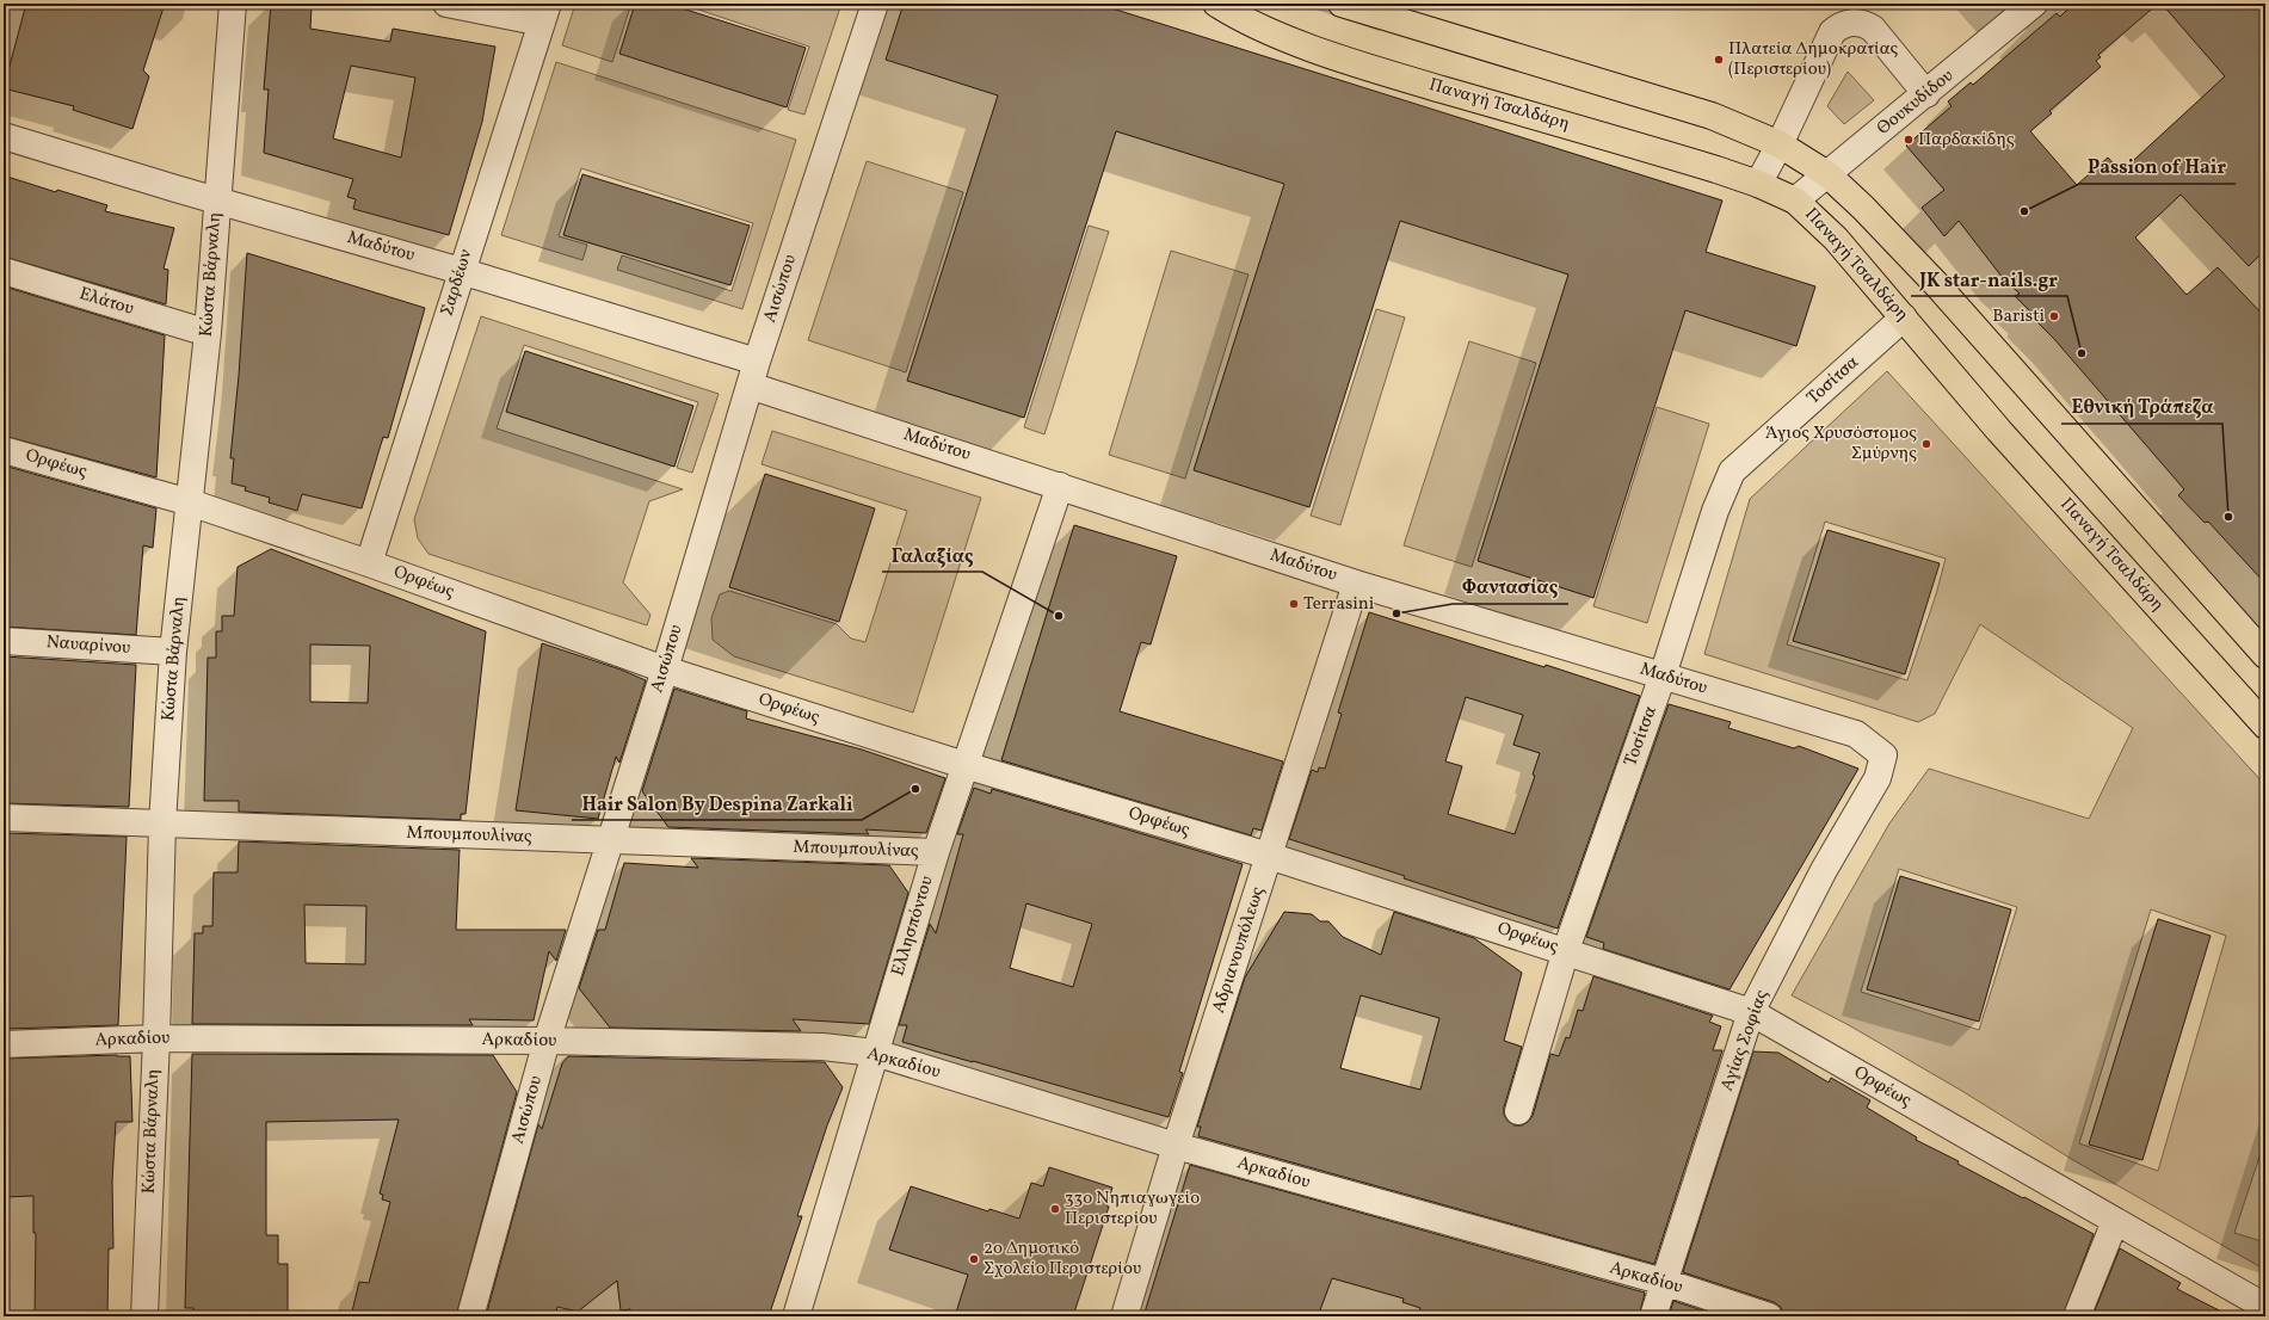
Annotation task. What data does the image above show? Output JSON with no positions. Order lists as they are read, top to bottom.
{
  "streets": {
    "main road": ["Παναγή Τσαλδάρη"],
    "street": [
      "Θουκυδίδου",
      "Μαδύτου",
      "Κώστα Βάρναλη",
      "Σαρδέων",
      "Αισώπου",
      "Ελάτου",
      "Τοσίτσα",
      "Ορφέως",
      "Ναυαρίνου",
      "Μπουμπουλίνας",
      "Ελλησπόντου",
      "Αδριανουπόλεως",
      "Αρκαδίου",
      "Αγίας Σοφίας"
    ]
  },
  "crossings": [
    ["Θουκυδίδου", "Παναγή Τσαλδάρη"],
    ["Παναγή Τσαλδάρη", "Τοσίτσα"],
    ["Μαδύτου", "Κώστα Βάρναλη"],
    ["Μαδύτου", "Σαρδέων"],
    ["Μαδύτου", "Αισώπου"],
    ["Μαδύτου", "Τοσίτσα"],
    ["Μαδύτου", "Ελλησπόντου"],
    ["Μαδύτου", "Αδριανουπόλεως"],
    ["Μαδύτου", "Αγίας Σοφίας"],
    ["Κώστα Βάρναλη", "Ελάτου"],
    ["Κώστα Βάρναλη", "Ορφέως"],
    ["Κώστα Βάρναλη", "Ναυαρίνου"],
    ["Κώστα Βάρναλη", "Μπουμπουλίνας"],
    ["Κώστα Βάρναλη", "Αρκαδίου"],
    ["Σαρδέων", "Ορφέως"],
    ["Αισώπου", "Ορφέως"],
    ["Αισώπου", "Μπουμπουλίνας"],
    ["Αισώπου", "Αρκαδίου"],
    ["Τοσίτσα", "Ορφέως"],
    ["Ορφέως", "Ελλησπόντου"],
    ["Ορφέως", "Αδριανουπόλεως"],
    ["Ορφέως", "Αγίας Σοφίας"],
    ["Μπουμπουλίνας", "Ελλησπόντου"],
    ["Ελλησπόντου", "Αρκαδίου"],
    ["Αδριανουπόλεως", "Αρκαδίου"],
    ["Αρκαδίου", "Αγίας Σοφίας"]
  ],
  "places": [
    "Πλατεία Δημοκρατίας (Περιστερίου)",
    "Παρδακίδης",
    "Passion of Hair",
    "Baristi",
    "JK star-nails.gr",
    "Άγιος Χρυσόστομος Σμύρνης",
    "Εθνική Τράπεζα",
    "Terrasini",
    "Φαντασίας",
    "Γαλαξίας",
    "Hair Salon By Despina Zarkali",
    "33ο Νηπιαγωγείο Περιστερίου",
    "2ο Δημοτικό Σχολείο Περιστερίου"
  ]
}
